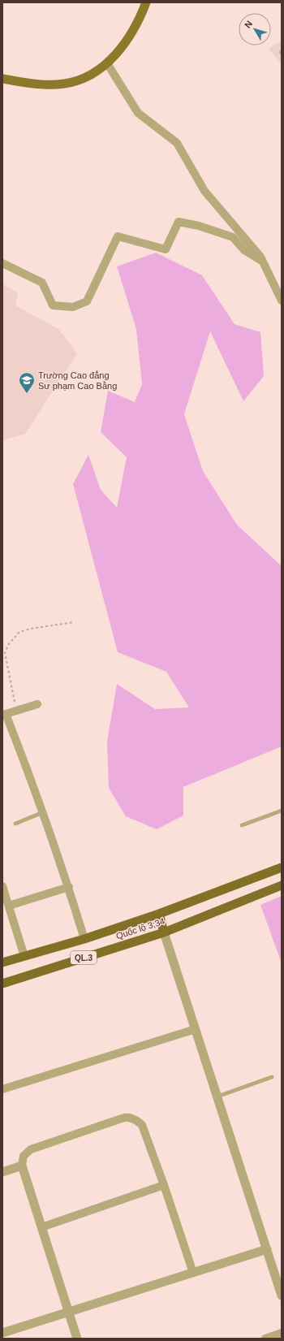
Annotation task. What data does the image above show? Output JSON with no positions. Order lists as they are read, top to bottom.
{
  "streets": {
    "highway": ["Quốc lộ 3;34", "QL.3"]
  },
  "places": {
    "school or university": ["Trường Cao đẳng Sư phạm Cao Bằng"]
  },
  "north": "top left"
}
